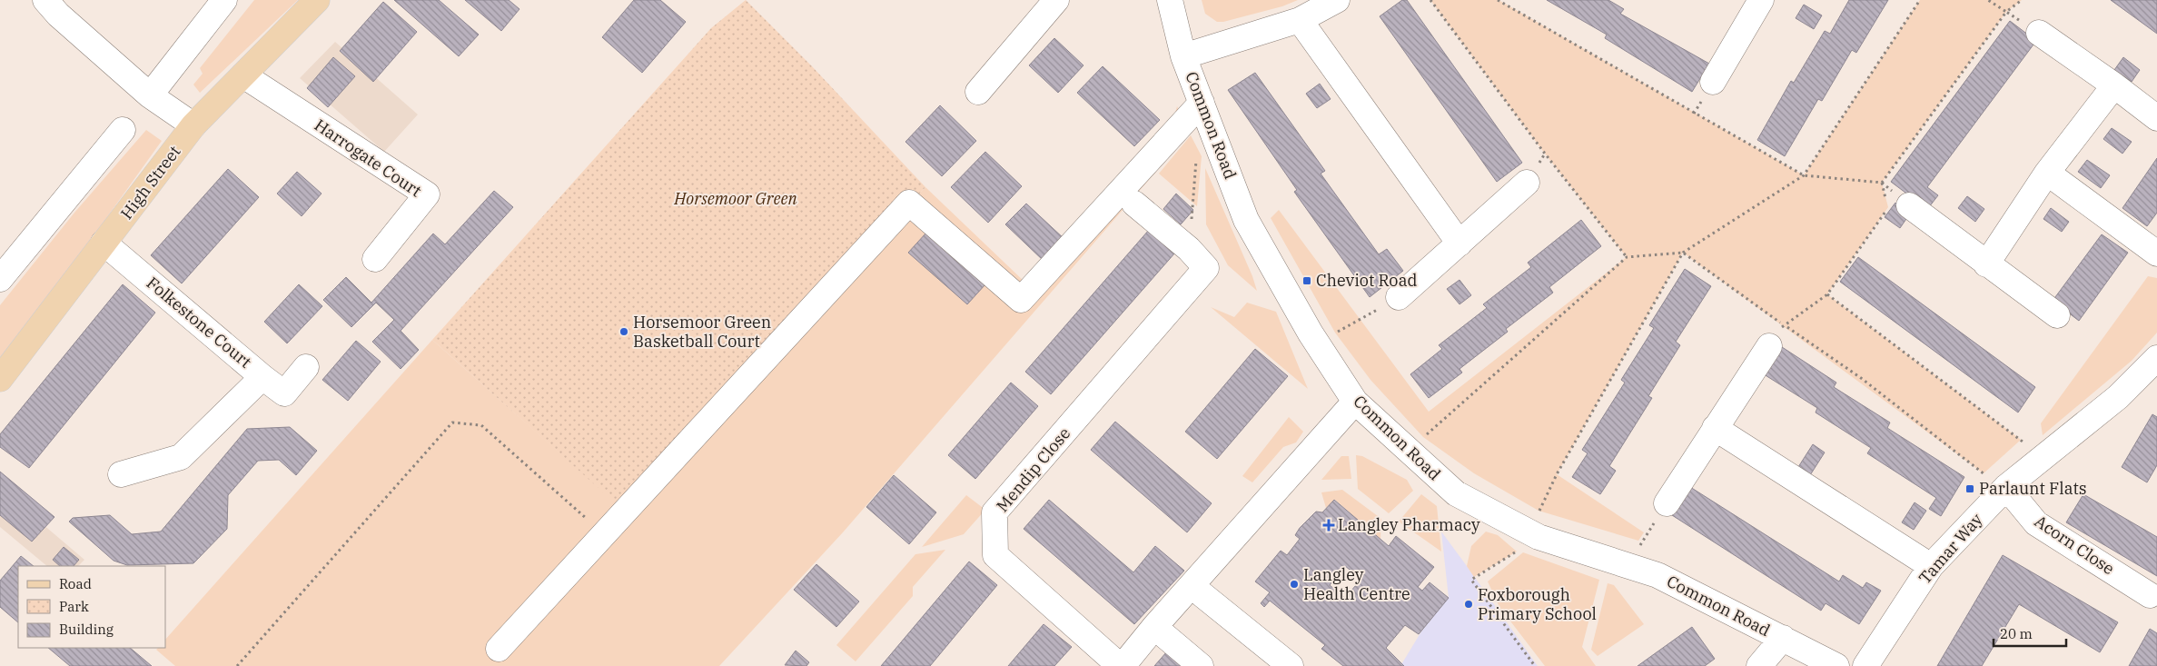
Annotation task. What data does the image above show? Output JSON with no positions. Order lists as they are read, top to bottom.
{
  "streets": {
    "main road": ["High Street"],
    "street": [
      "Common Road",
      "Harrogate Court",
      "Folkestone Court",
      "Mendip Close",
      "Acorn Close",
      "Tamar Way"
    ]
  },
  "crossings": [
    ["Harrogate Court", "High Street"],
    ["High Street", "Folkestone Court"],
    ["Acorn Close", "Tamar Way"]
  ],
  "parks": ["Horsemoor Green"],
  "places": {
    "transit": ["Cheviot Road", "Parlaunt Flats"],
    "other": ["Horsemoor Green Basketball Court", "Langley Health Centre", "Foxborough Primary School"],
    "health": ["Langley Pharmacy"]
  },
  "legend": ["Road", "Park", "Building"],
  "scale_bar": "20 m"
}
